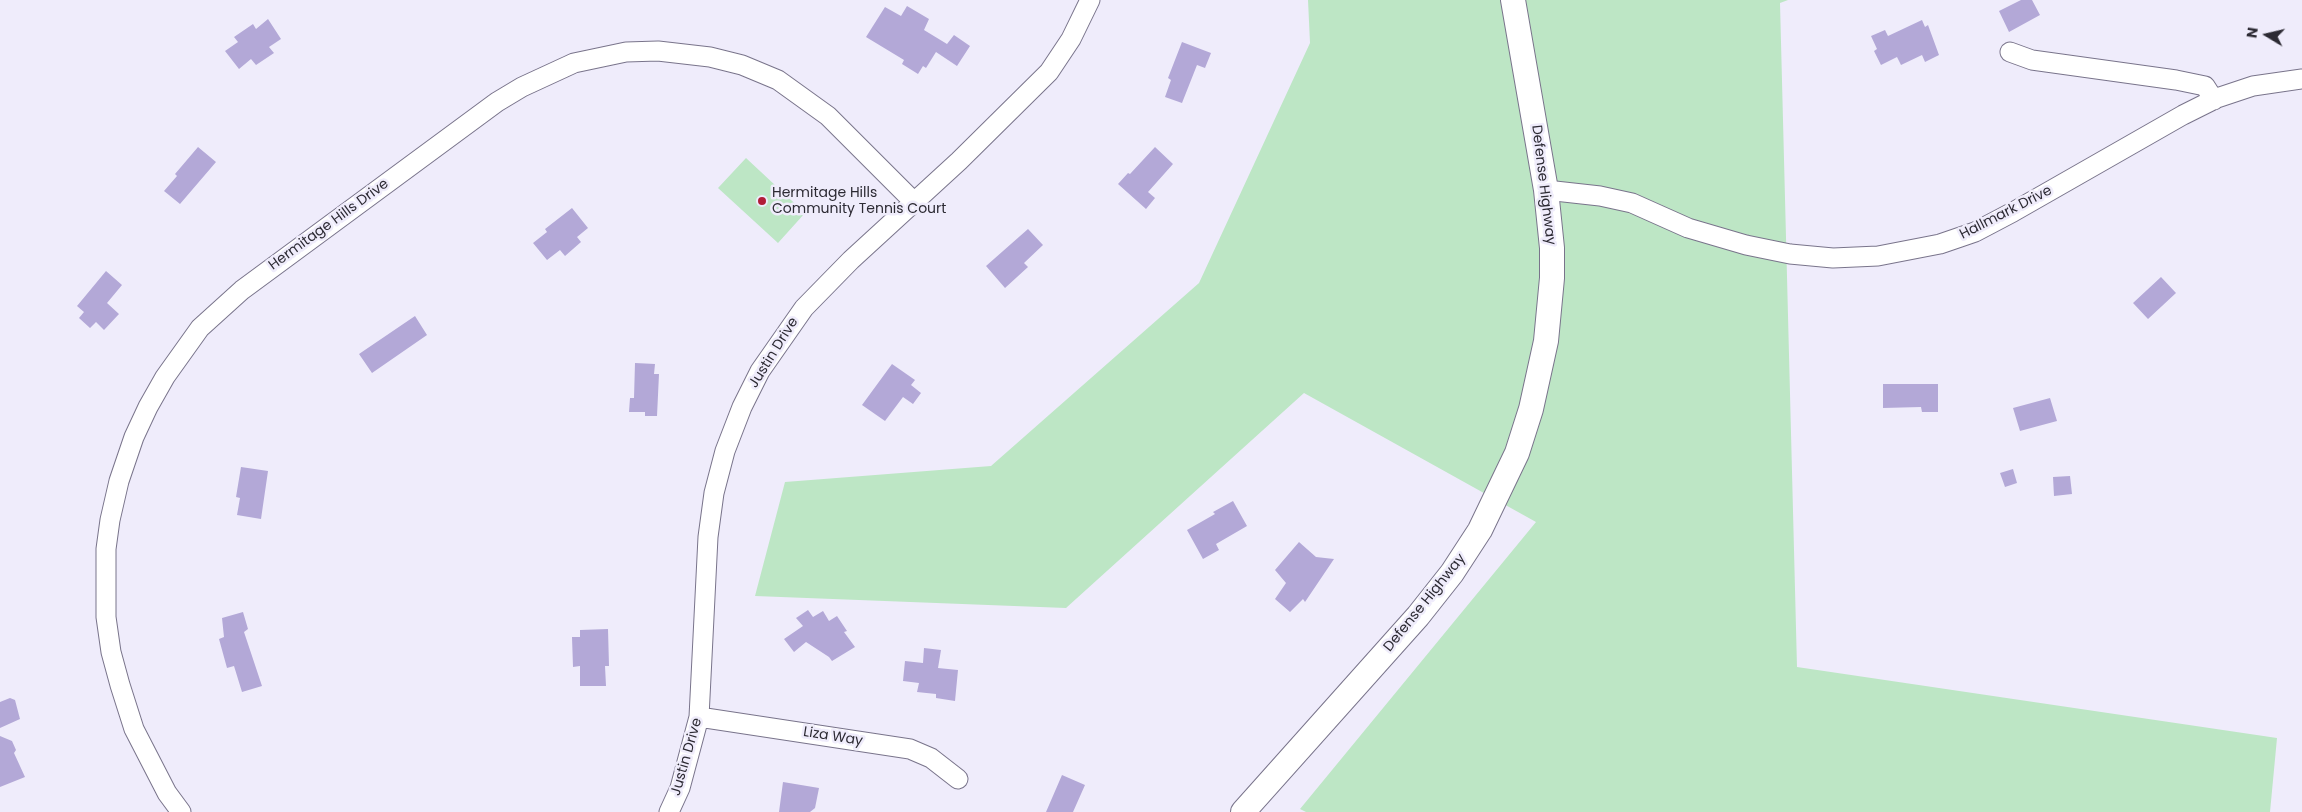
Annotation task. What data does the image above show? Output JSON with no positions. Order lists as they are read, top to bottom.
{
  "streets": {
    "main road": ["Defense Highway"],
    "street": [
      "Hallmark Drive",
      "Hermitage Hills Drive",
      "Justin Drive",
      "Liza Way"
    ]
  },
  "crossings": [
    ["Defense Highway", "Hallmark Drive"],
    ["Hermitage Hills Drive", "Justin Drive"],
    ["Justin Drive", "Liza Way"]
  ],
  "places": ["Hermitage Hills Community Tennis Court"],
  "north": "left"
}
